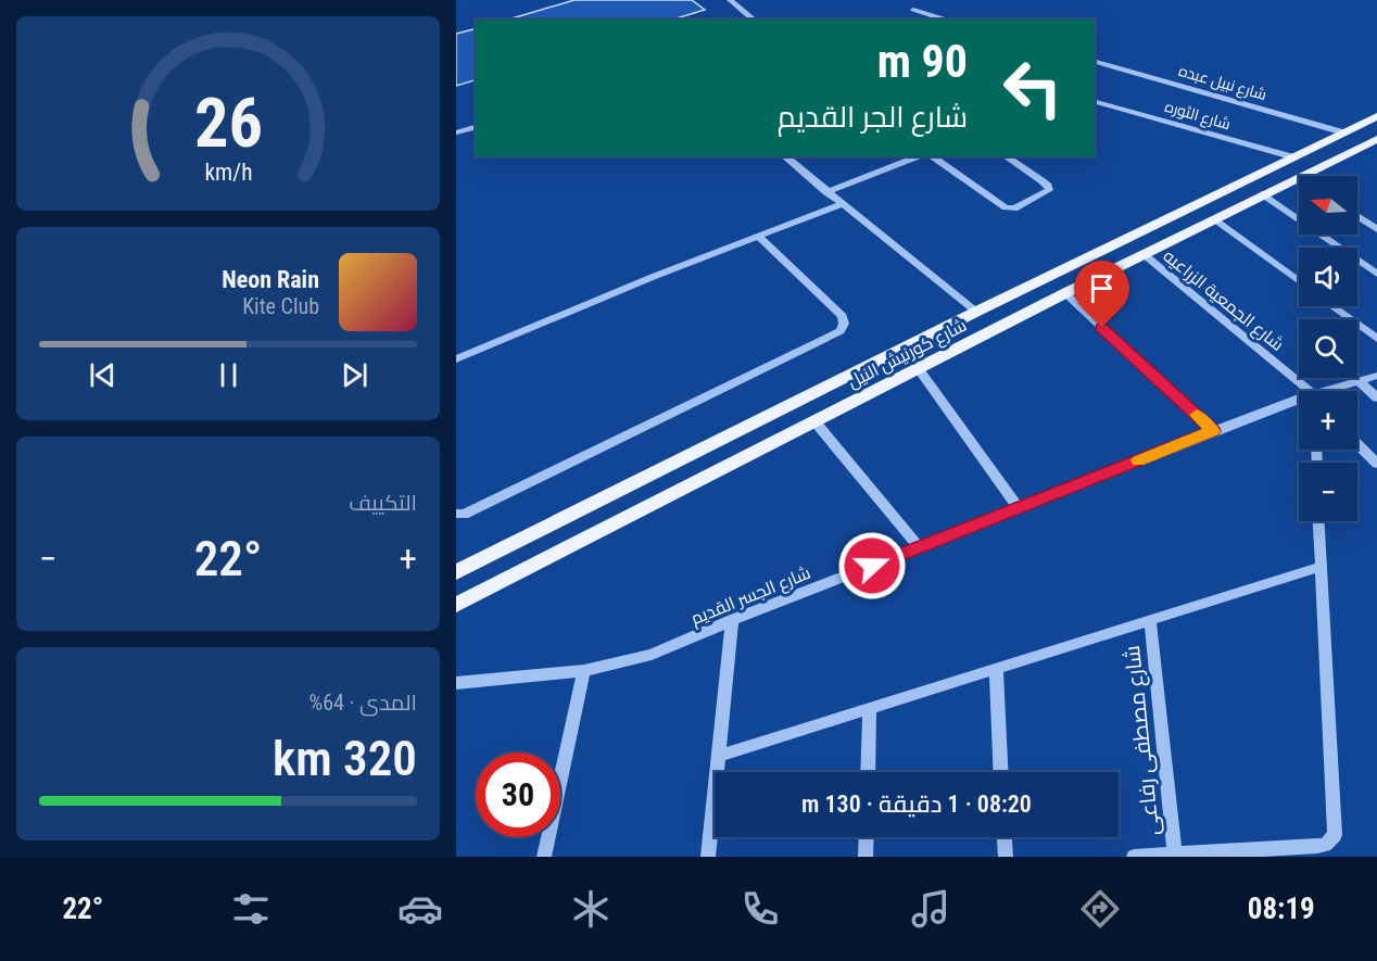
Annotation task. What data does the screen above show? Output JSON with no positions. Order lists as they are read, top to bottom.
{
  "streets": {
    "main road": ["شارع كورنيش النيل"],
    "street": [
      "شارع نبيل عبده",
      "شارع الثوره",
      "شارع الجمعية الزراعيه",
      "شارع الجسر القديم",
      "شارع مصطفى رفاعى"
    ]
  },
  "crossings": [
    ["شارع نبيل عبده", "شارع كورنيش النيل"],
    ["شارع الثوره", "شارع كورنيش النيل"],
    ["شارع الجمعية الزراعيه", "شارع كورنيش النيل"]
  ],
  "north": "left",
  "page": {
    "turn": ["90 m", "شارع الجر القديم"],
    "map_buttons": ["+", "−"],
    "song": ["Neon Rain", "Kite Club"],
    "tile": [
      "التكييف",
      ["المدى · 64%", "320 km"]
    ],
    "heat": ["−", "22°", "+"],
    "limit": "30",
    "trip": "08:20 · 1 دقيقة · 130 m",
    "tabs": ["08:19", "22°"],
    "gauge": ["26", "km/h"]
  }
}
